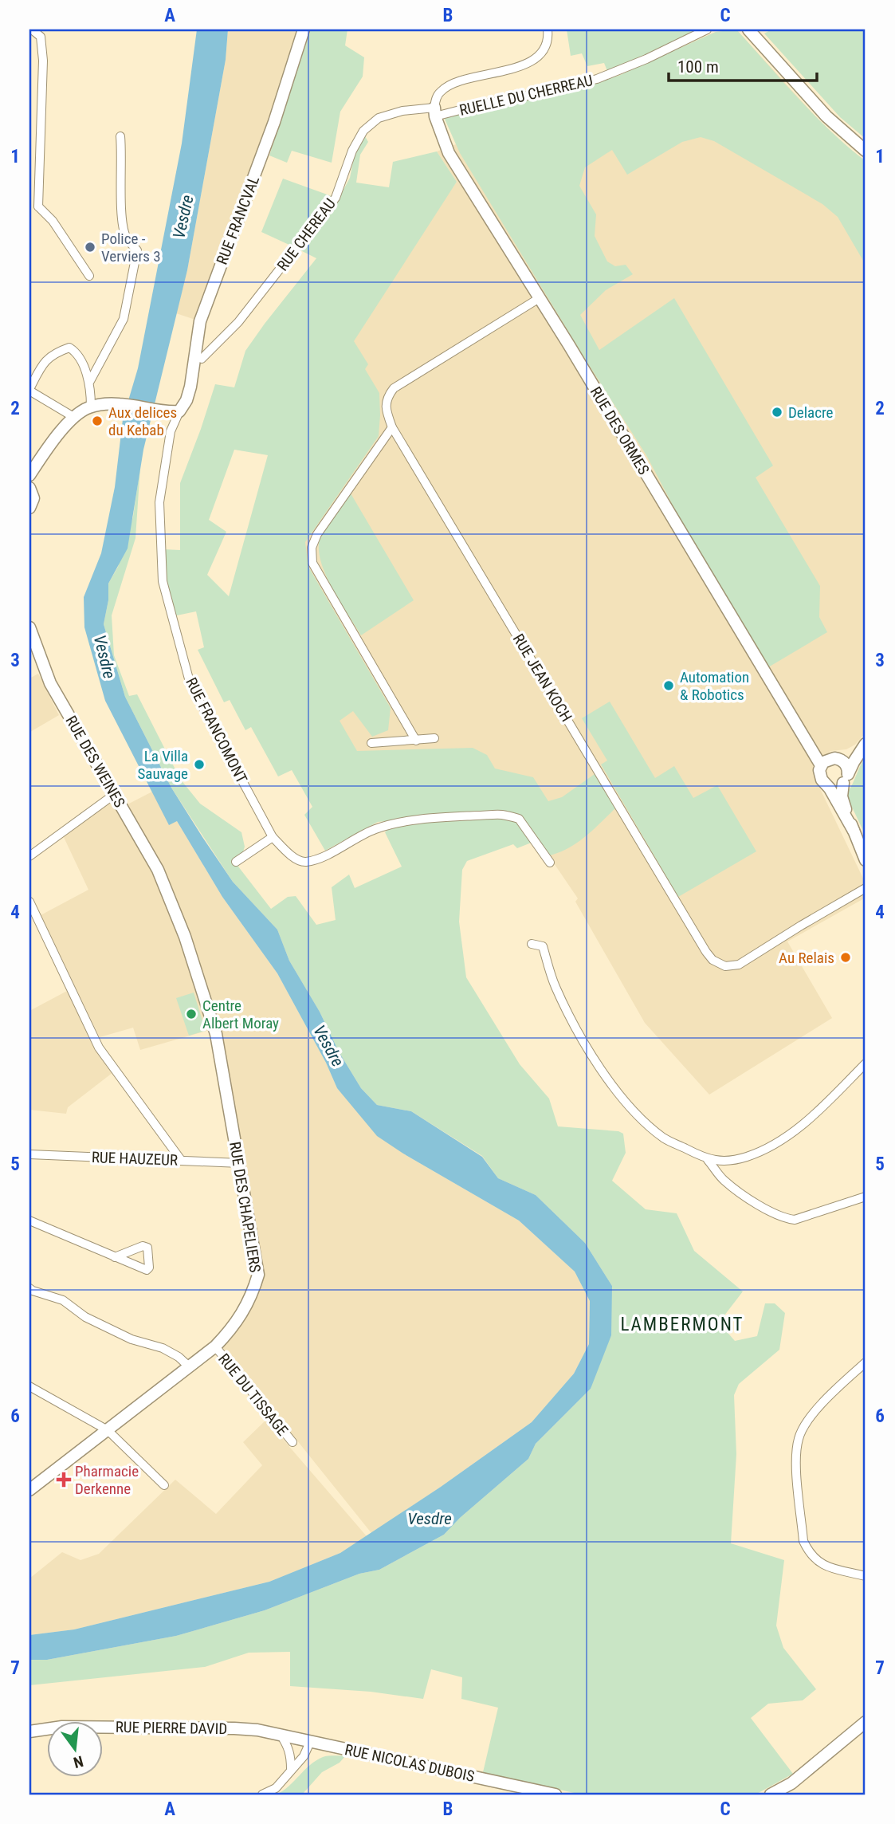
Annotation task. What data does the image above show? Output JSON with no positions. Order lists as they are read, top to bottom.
{
  "streets": {
    "street": [
      "RUELLE DU CHERREAU",
      "RUE FRANCVAL",
      "RUE CHEREAU",
      "RUE DES ORMES",
      "RUE JEAN KOCH",
      "RUE FRANCOMONT",
      "RUE DES WEINES",
      "RUE HAUZEUR",
      "RUE DES CHAPELIERS",
      "RUE DU TISSAGE",
      "RUE PIERRE DAVID",
      "RUE NICOLAS DUBOIS"
    ]
  },
  "crossings": [
    ["RUELLE DU CHERREAU", "RUE CHEREAU"],
    ["RUELLE DU CHERREAU", "RUE DES ORMES"],
    ["RUE FRANCVAL", "RUE FRANCOMONT"],
    ["RUE CHEREAU", "RUE DES ORMES"],
    ["RUE DES ORMES", "RUE JEAN KOCH"],
    ["RUE DES WEINES", "RUE DES CHAPELIERS"],
    ["RUE HAUZEUR", "RUE DES CHAPELIERS"],
    ["RUE DES CHAPELIERS", "RUE DU TISSAGE"],
    ["RUE PIERRE DAVID", "RUE NICOLAS DUBOIS"]
  ],
  "districts": ["LAMBERMONT"],
  "water": ["Vesdre"],
  "places": {
    "other": [
      "Police - Verviers 3",
      "Delacre",
      "Aux delices du Kebab",
      "Automation & Robotics",
      "La Villa Sauvage",
      "Au Relais",
      "Centre Albert Moray"
    ],
    "health": ["Pharmacie Derkenne"]
  },
  "scale_bar": "100 m",
  "north": "bottom",
  "grid": {
    "columns": ["A", "B", "C"],
    "rows": [
      "1",
      "2",
      "3",
      "4",
      "5",
      "6",
      "7"
    ]
  }
}
